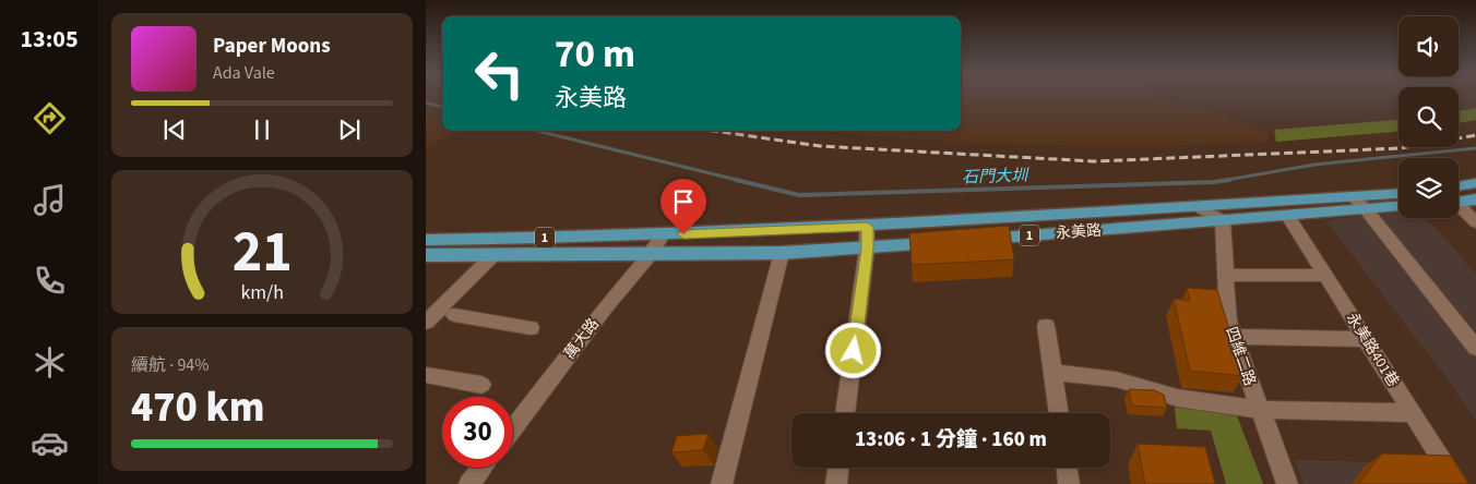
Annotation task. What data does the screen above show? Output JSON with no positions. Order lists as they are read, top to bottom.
{
  "streets": {
    "main road": ["永美路", "1"],
    "street": ["萬大路", "永美路401巷", "四維二路"]
  },
  "crossings": [
    ["永美路", "1"],
    ["永美路", "萬大路"],
    ["永美路", "永美路401巷"],
    ["永美路", "四維二路"],
    ["1", "萬大路"]
  ],
  "water": ["石門大圳"],
  "page": {
    "tabs": "13:05",
    "turn": ["70 m", "永美路"],
    "song": ["Paper Moons", "Ada Vale"],
    "tile": ["續航 · 94%", "470 km"],
    "limit": "30",
    "trip": "13:06 · 1 分鐘 · 160 m",
    "gauge": ["21", "km/h"]
  }
}
